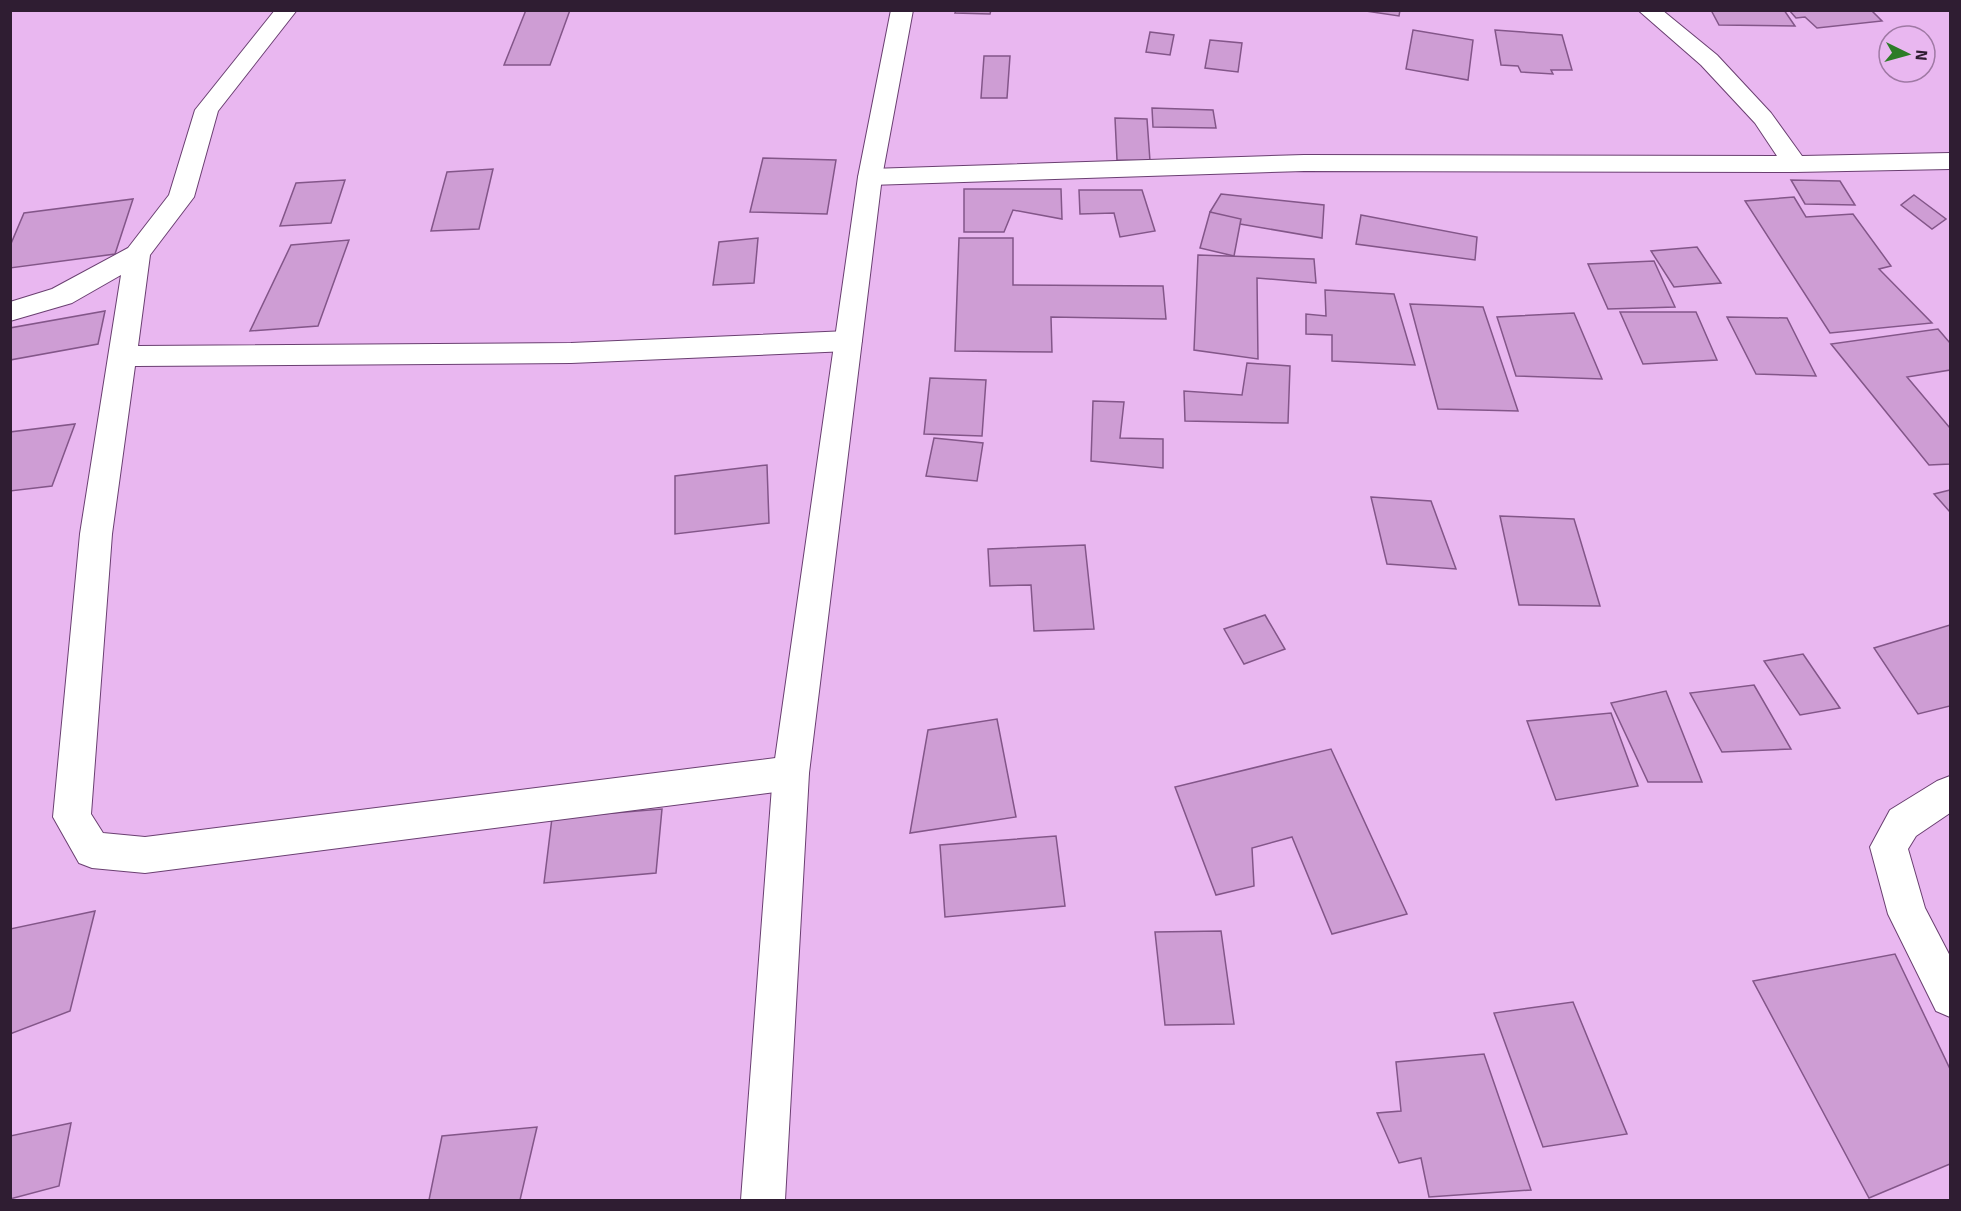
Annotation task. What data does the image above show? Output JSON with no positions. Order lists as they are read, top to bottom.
{
  "north": "right"
}
